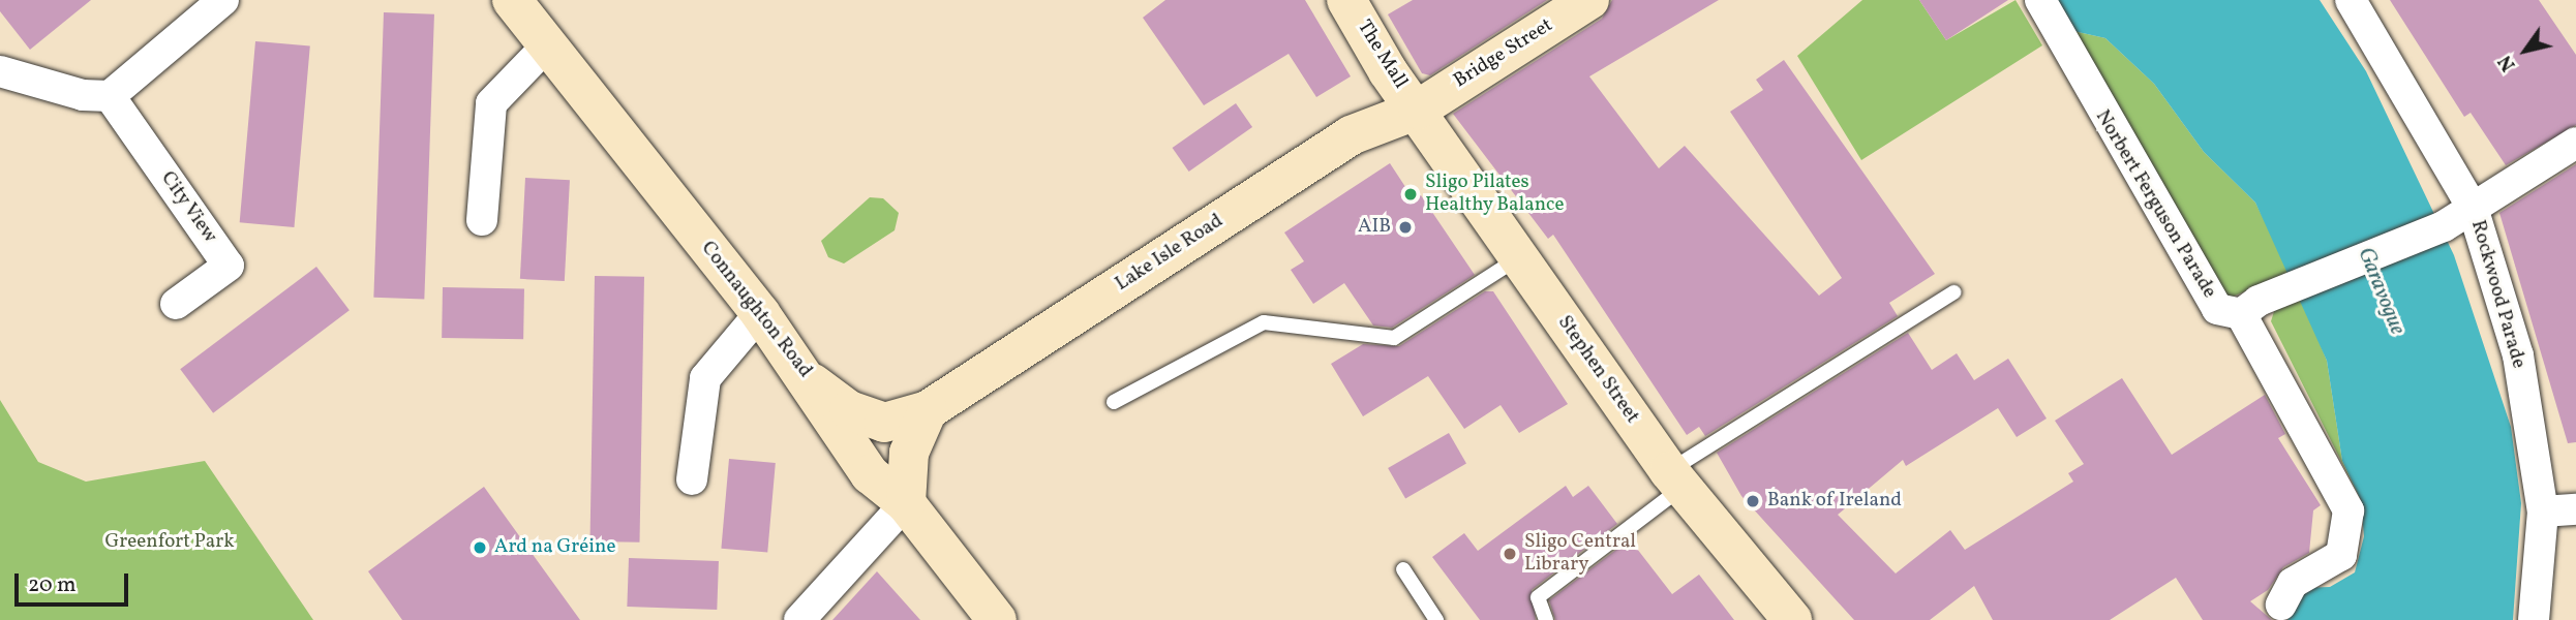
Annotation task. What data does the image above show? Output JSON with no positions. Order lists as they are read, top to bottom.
{
  "streets": {
    "main road": [
      "Bridge Street",
      "The Mall",
      "Lake Isle Road",
      "Connaughton Road",
      "Stephen Street"
    ],
    "street": ["Norbert Ferguson Parade", "City View", "Rockwood Parade"]
  },
  "crossings": [
    ["Bridge Street", "The Mall"],
    ["Bridge Street", "Lake Isle Road"],
    ["Bridge Street", "Stephen Street"],
    ["The Mall", "Lake Isle Road"],
    ["The Mall", "Stephen Street"],
    ["Lake Isle Road", "Connaughton Road"],
    ["Lake Isle Road", "Stephen Street"]
  ],
  "water": ["Garavogue"],
  "parks": ["Greenfort Park"],
  "places": [
    "Sligo Pilates Healthy Balance",
    "AIB",
    "Bank of Ireland",
    "Ard na Gréine",
    "Sligo Central Library"
  ],
  "scale_bar": "20 m",
  "north": "bottom left"
}
